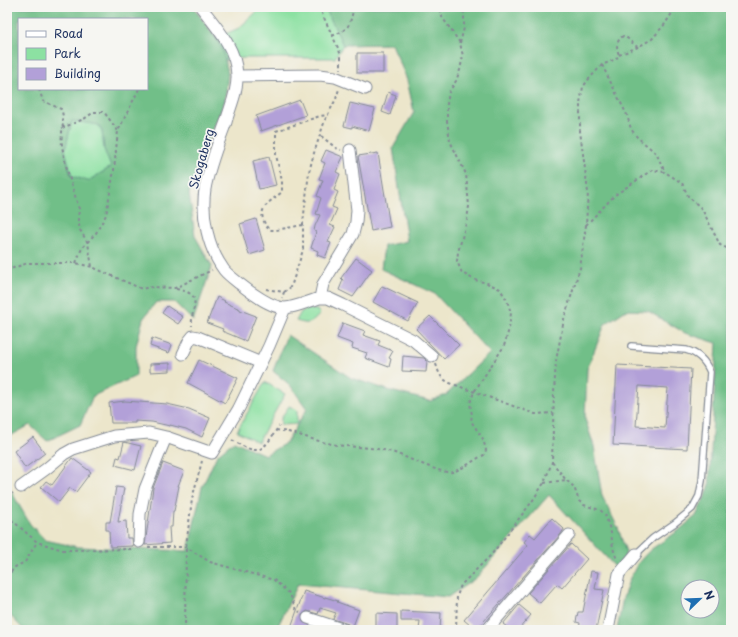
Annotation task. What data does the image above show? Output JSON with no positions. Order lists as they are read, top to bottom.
{
  "streets": {
    "street": ["Skogaberg"]
  },
  "legend": ["Road", "Park", "Building"],
  "north": "top right"
}
